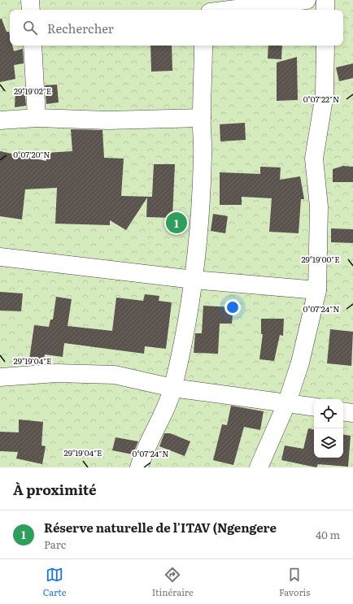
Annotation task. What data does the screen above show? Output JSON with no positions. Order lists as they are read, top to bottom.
{
  "page": {
    "search": "Rechercher",
    "pins": "1",
    "heading": "À proximité",
    "list": [
      {
        "mark": "1",
        "name": "Réserve naturelle de l'ITAV (Ngengere",
        "note": "Parc",
        "value": "40 m"
      }
    ],
    "nav": ["Carte", "Itinéraire", "Favoris"]
  },
  "coordinates": [
    "29°19'02\"E",
    "0°07'22\"N",
    "0°07'20\"N",
    "29°19'00\"E",
    "0°07'24\"N",
    "29°19'04\"E"
  ]
}
